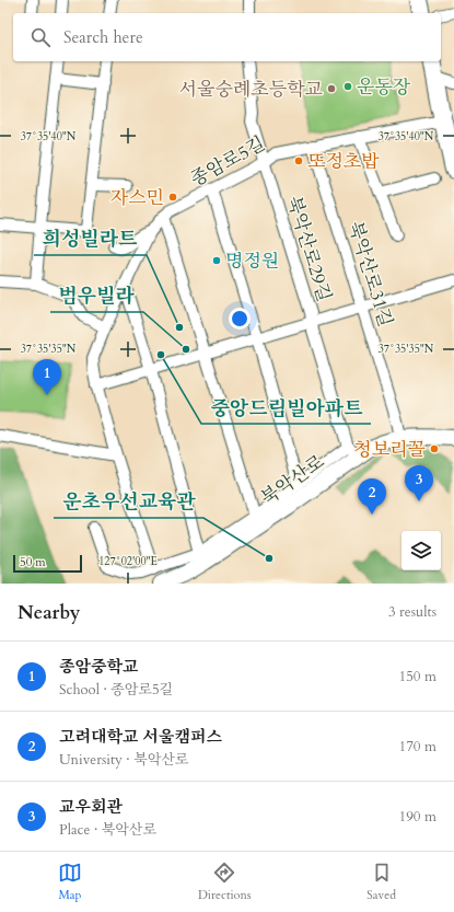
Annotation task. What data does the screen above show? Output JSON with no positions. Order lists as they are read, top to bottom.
{
  "streets": {
    "street": [
      "종암로5길",
      "북악산로29길",
      "북악산로31길",
      "북악산로"
    ]
  },
  "crossings": [
    ["종암로5길", "북악산로29길"],
    ["종암로5길", "북악산로31길"],
    ["북악산로29길", "북악산로"],
    ["북악산로31길", "북악산로"]
  ],
  "places": [
    "운동장",
    "서울숭례초등학교",
    "또정초밥",
    "자스민",
    "명정원",
    "희성빌라트",
    "범우빌라",
    "중앙드림빌아파트",
    "청보리꼴",
    "운초우선교육관"
  ],
  "scale_bar": "50 m",
  "page": {
    "search": "Search here",
    "pins": ["1", "3", "2"],
    "scale": "50 m",
    "heading": ["Nearby", "3 results"],
    "list": [
      {
        "mark": "1",
        "name": "종암중학교",
        "note": "School · 종암로5길",
        "value": "150 m"
      },
      {
        "mark": "2",
        "name": "고려대학교 서울캠퍼스",
        "note": "University · 북악산로",
        "value": "170 m"
      },
      {
        "mark": "3",
        "name": "교우회관",
        "note": "Place · 북악산로",
        "value": "190 m"
      }
    ],
    "nav": ["Map", "Directions", "Saved"]
  },
  "coordinates": ["37°35'40\"N", "37°35'35\"N", "127°02'00\"E"]
}
